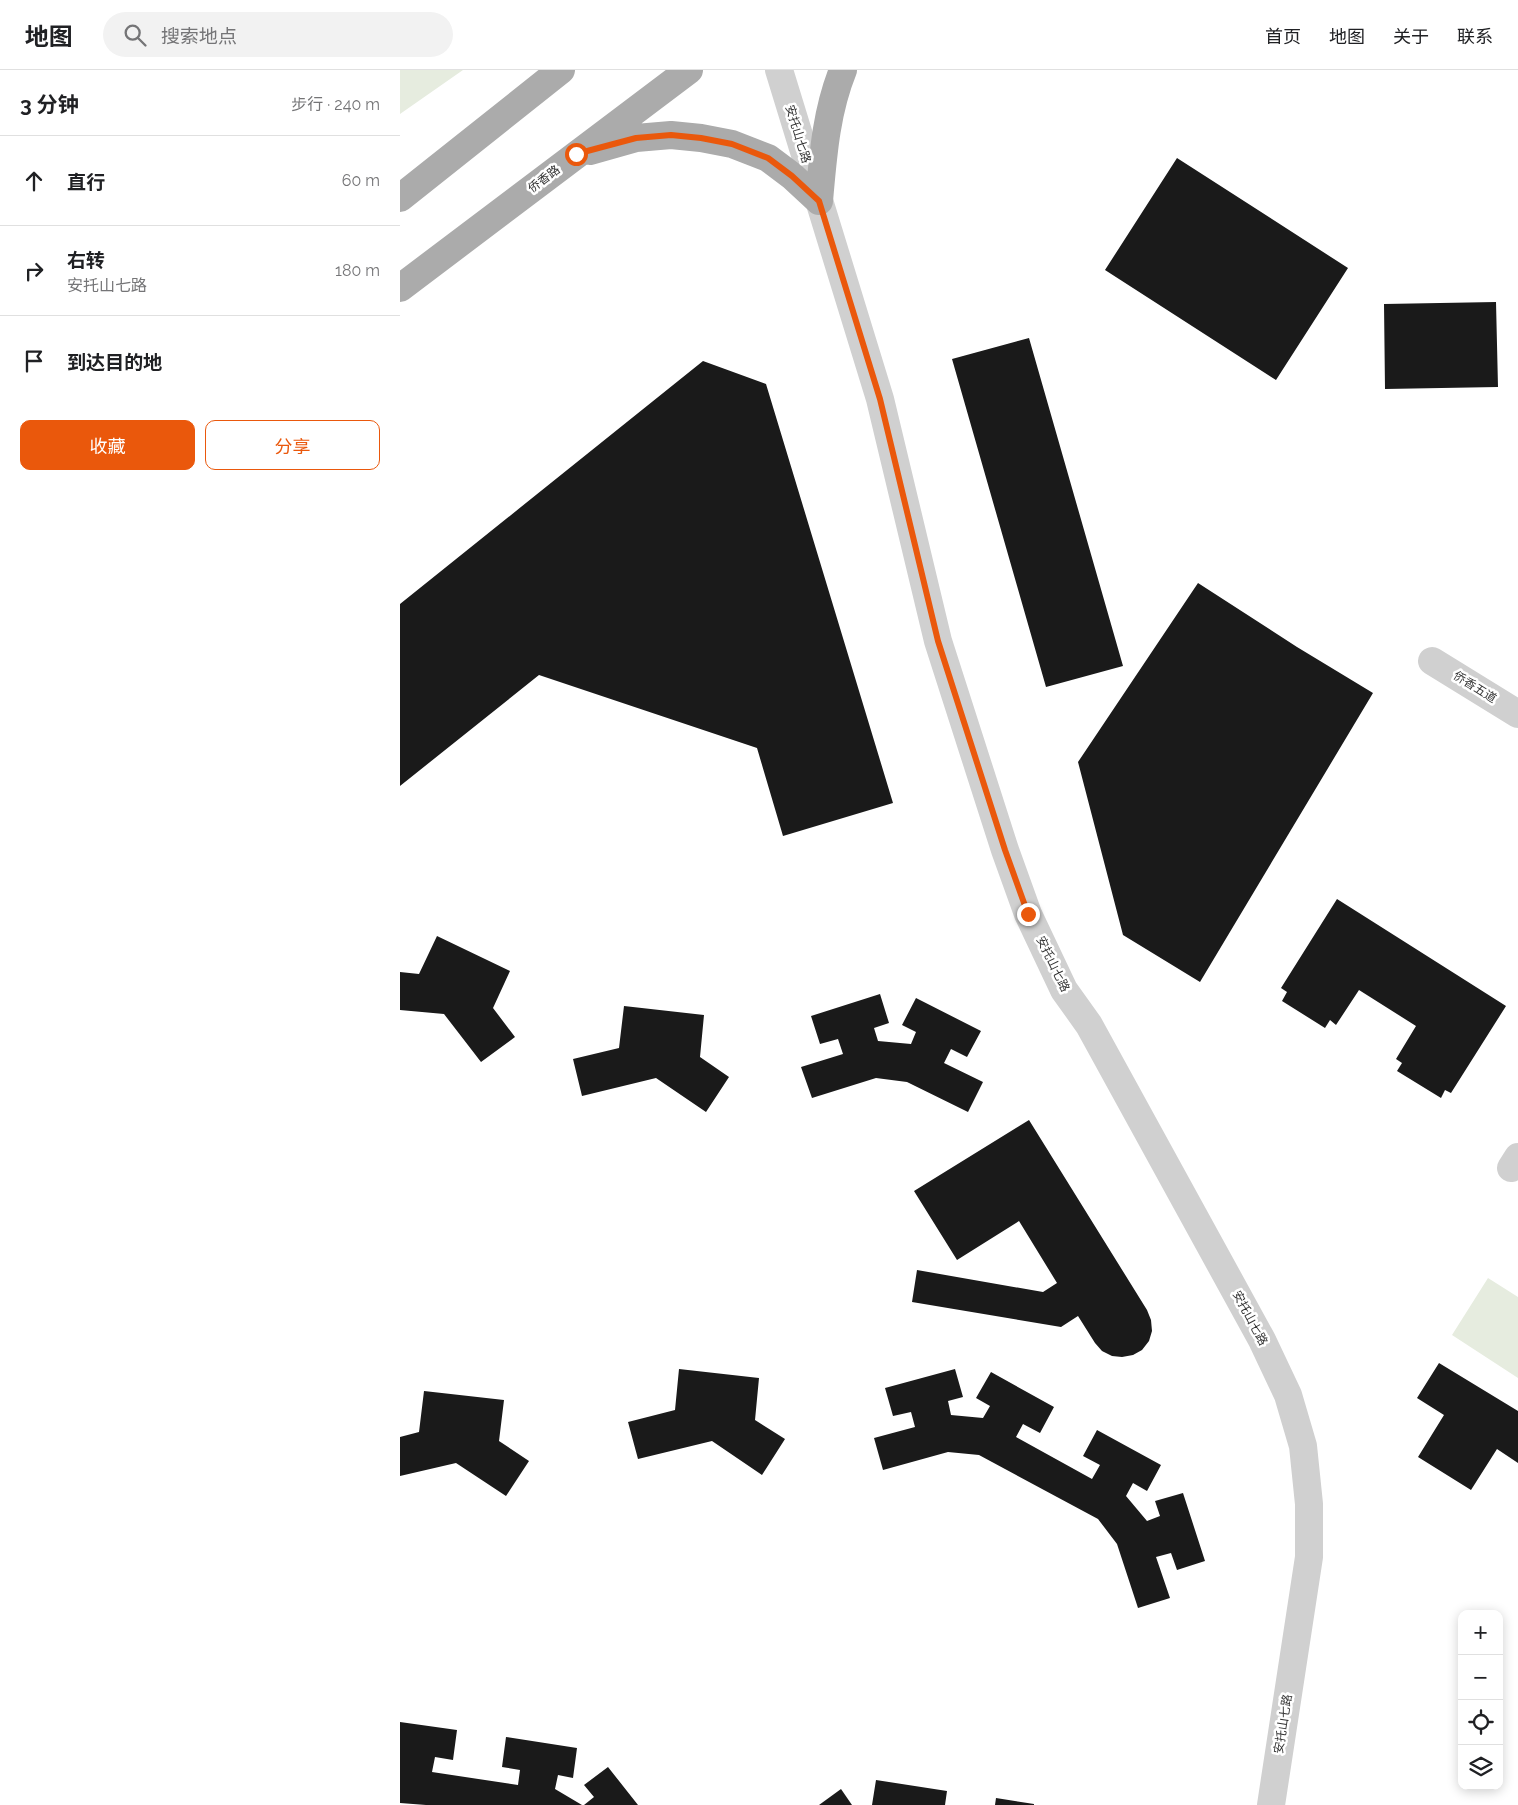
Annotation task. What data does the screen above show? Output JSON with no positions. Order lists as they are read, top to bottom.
{
  "streets": {
    "main road": ["侨香路"],
    "street": ["安托山七路", "侨香五道"]
  },
  "page": {
    "header": "地图",
    "search": "搜索地点",
    "nav": [
      "首页",
      "地图",
      "关于",
      "联系"
    ],
    "heading": ["3 分钟", "步行 · 240 m"],
    "list": [
      ["直行", "60 m"],
      ["右转", "安托山七路", "180 m"],
      "到达目的地"
    ],
    "buttons": ["收藏", "分享"],
    "map_buttons": ["+", "−"]
  }
}
